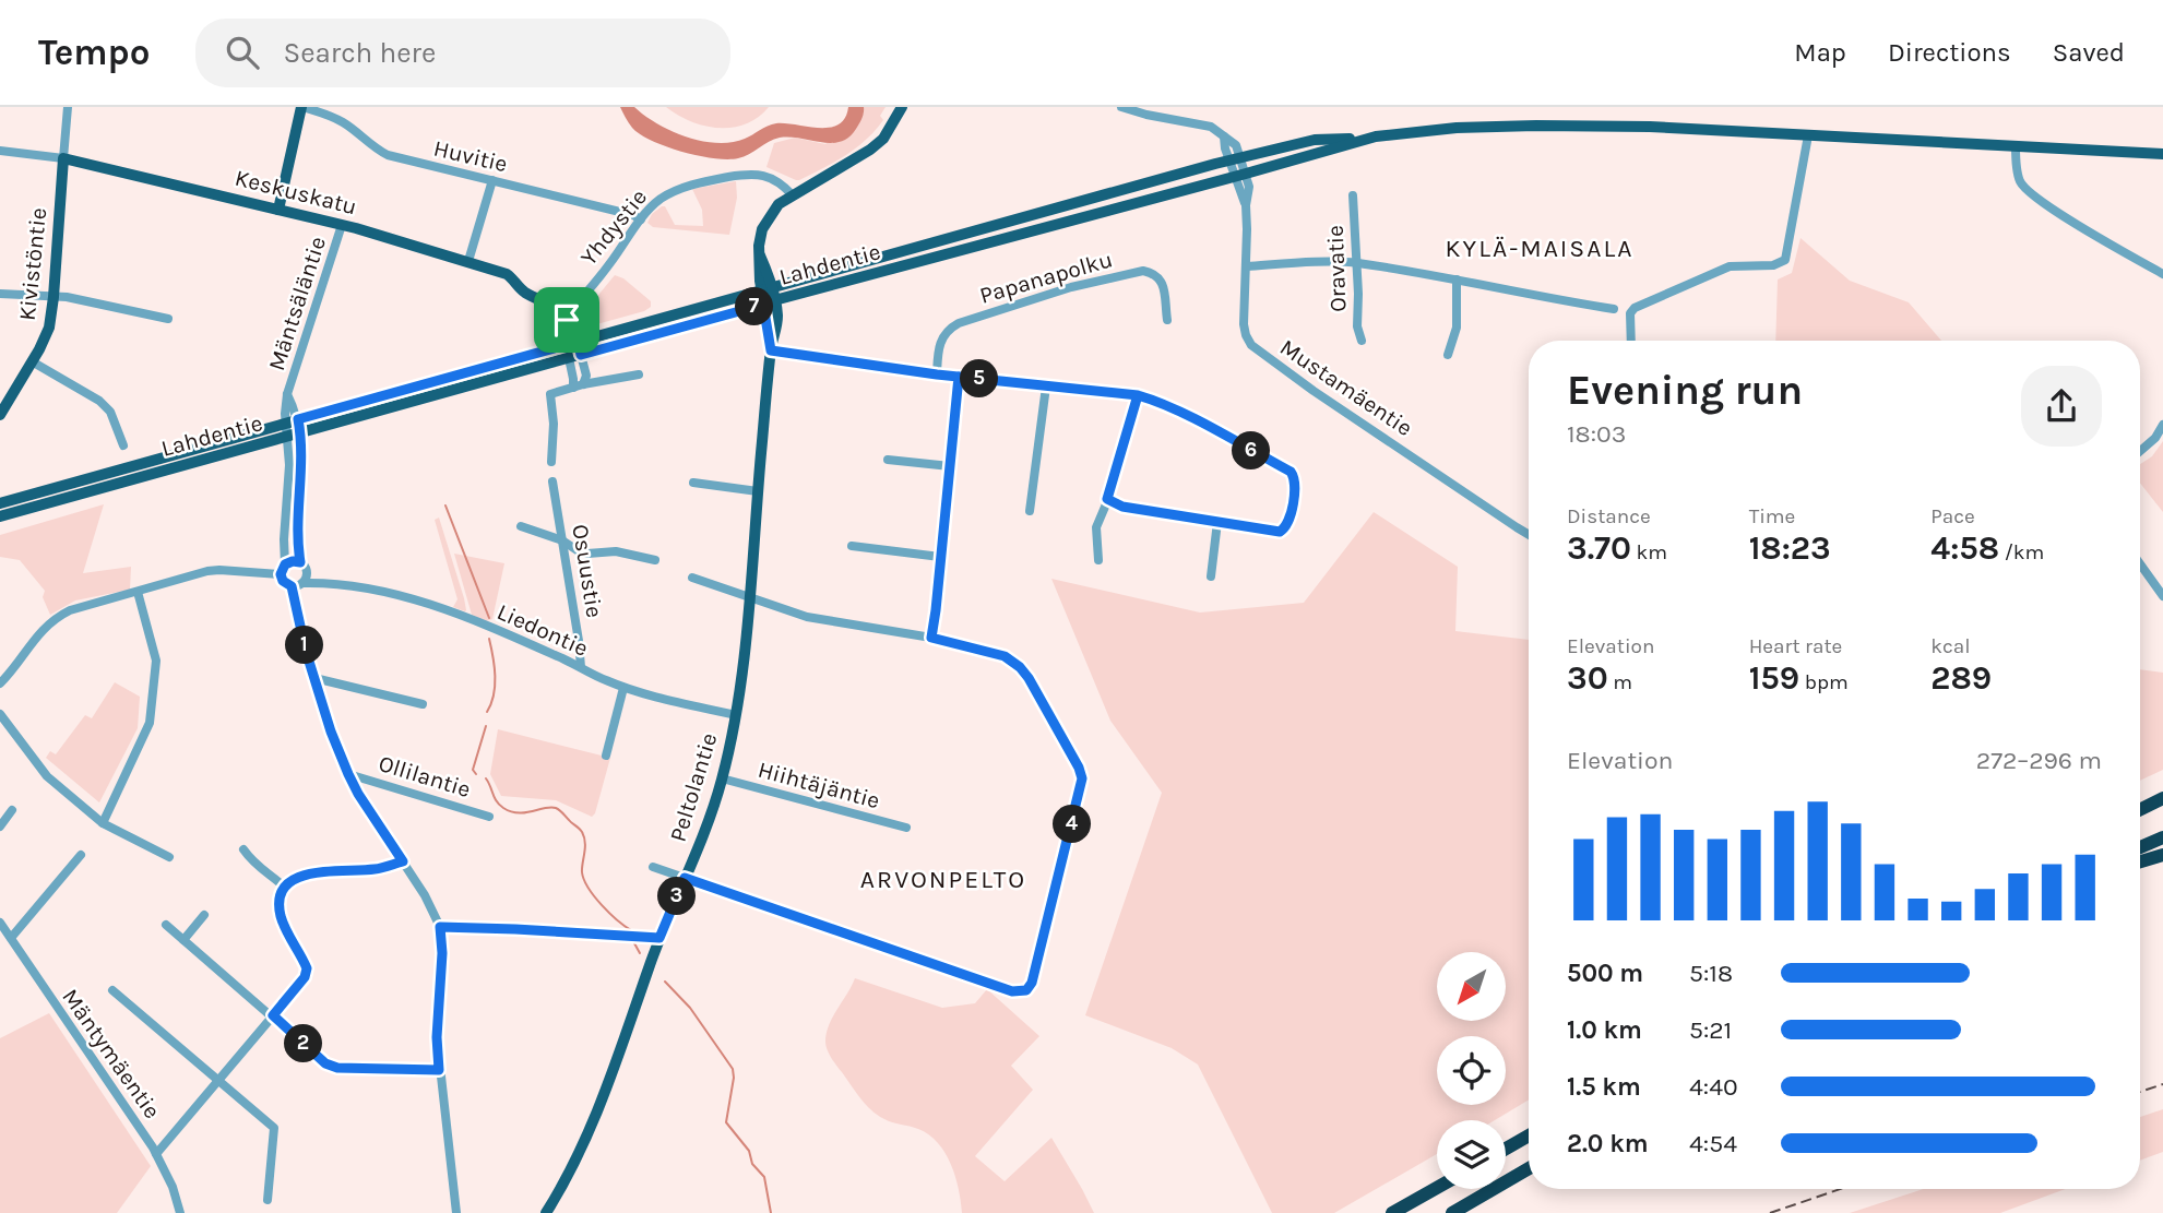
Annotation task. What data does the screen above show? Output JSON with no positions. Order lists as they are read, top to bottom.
{
  "streets": {
    "main road": [
      "Keskuskatu",
      "Kivistöntie",
      "Lahdentie",
      "Peltolantie"
    ],
    "street": [
      "Huvitie",
      "Yhdystie",
      "Oravatie",
      "Papanapolku",
      "Mäntsäläntie",
      "Mustamäentie",
      "Osuustie",
      "Liedontie",
      "Ollilantie",
      "Hiihtäjäntie",
      "Mäntymäentie"
    ]
  },
  "crossings": [
    ["Huvitie", "Yhdystie"],
    ["Keskuskatu", "Yhdystie"],
    ["Keskuskatu", "Kivistöntie"],
    ["Keskuskatu", "Mäntsäläntie"],
    ["Lahdentie", "Mäntsäläntie"],
    ["Lahdentie", "Mustamäentie"],
    ["Lahdentie", "Peltolantie"],
    ["Mäntsäläntie", "Liedontie"],
    ["Osuustie", "Liedontie"],
    ["Liedontie", "Peltolantie"],
    ["Hiihtäjäntie", "Peltolantie"]
  ],
  "districts": ["KYLÄ-MAISALA", "ARVONPELTO"],
  "north": "bottom left",
  "page": {
    "header": "Tempo",
    "search": "Search here",
    "nav": ["Map", "Directions", "Saved"],
    "pins": [
      "7",
      "5",
      "6",
      "1",
      "4",
      "3",
      "2"
    ],
    "heading": ["Evening run", "18:03"],
    "stats": [
      ["Distance", "3.70 km"],
      ["Time", "18:23"],
      ["Pace", "4:58 /km"],
      ["Elevation", "30 m"],
      ["Heart rate", "159 bpm"],
      ["kcal", "289"]
    ],
    "chart": ["Elevation", "272–296 m"],
    "list": [
      {
        "name": "500 m",
        "note": "5:18"
      },
      {
        "name": "1.0 km",
        "note": "5:21"
      },
      {
        "name": "1.5 km",
        "note": "4:40"
      },
      {
        "name": "2.0 km",
        "note": "4:54"
      }
    ]
  }
}
